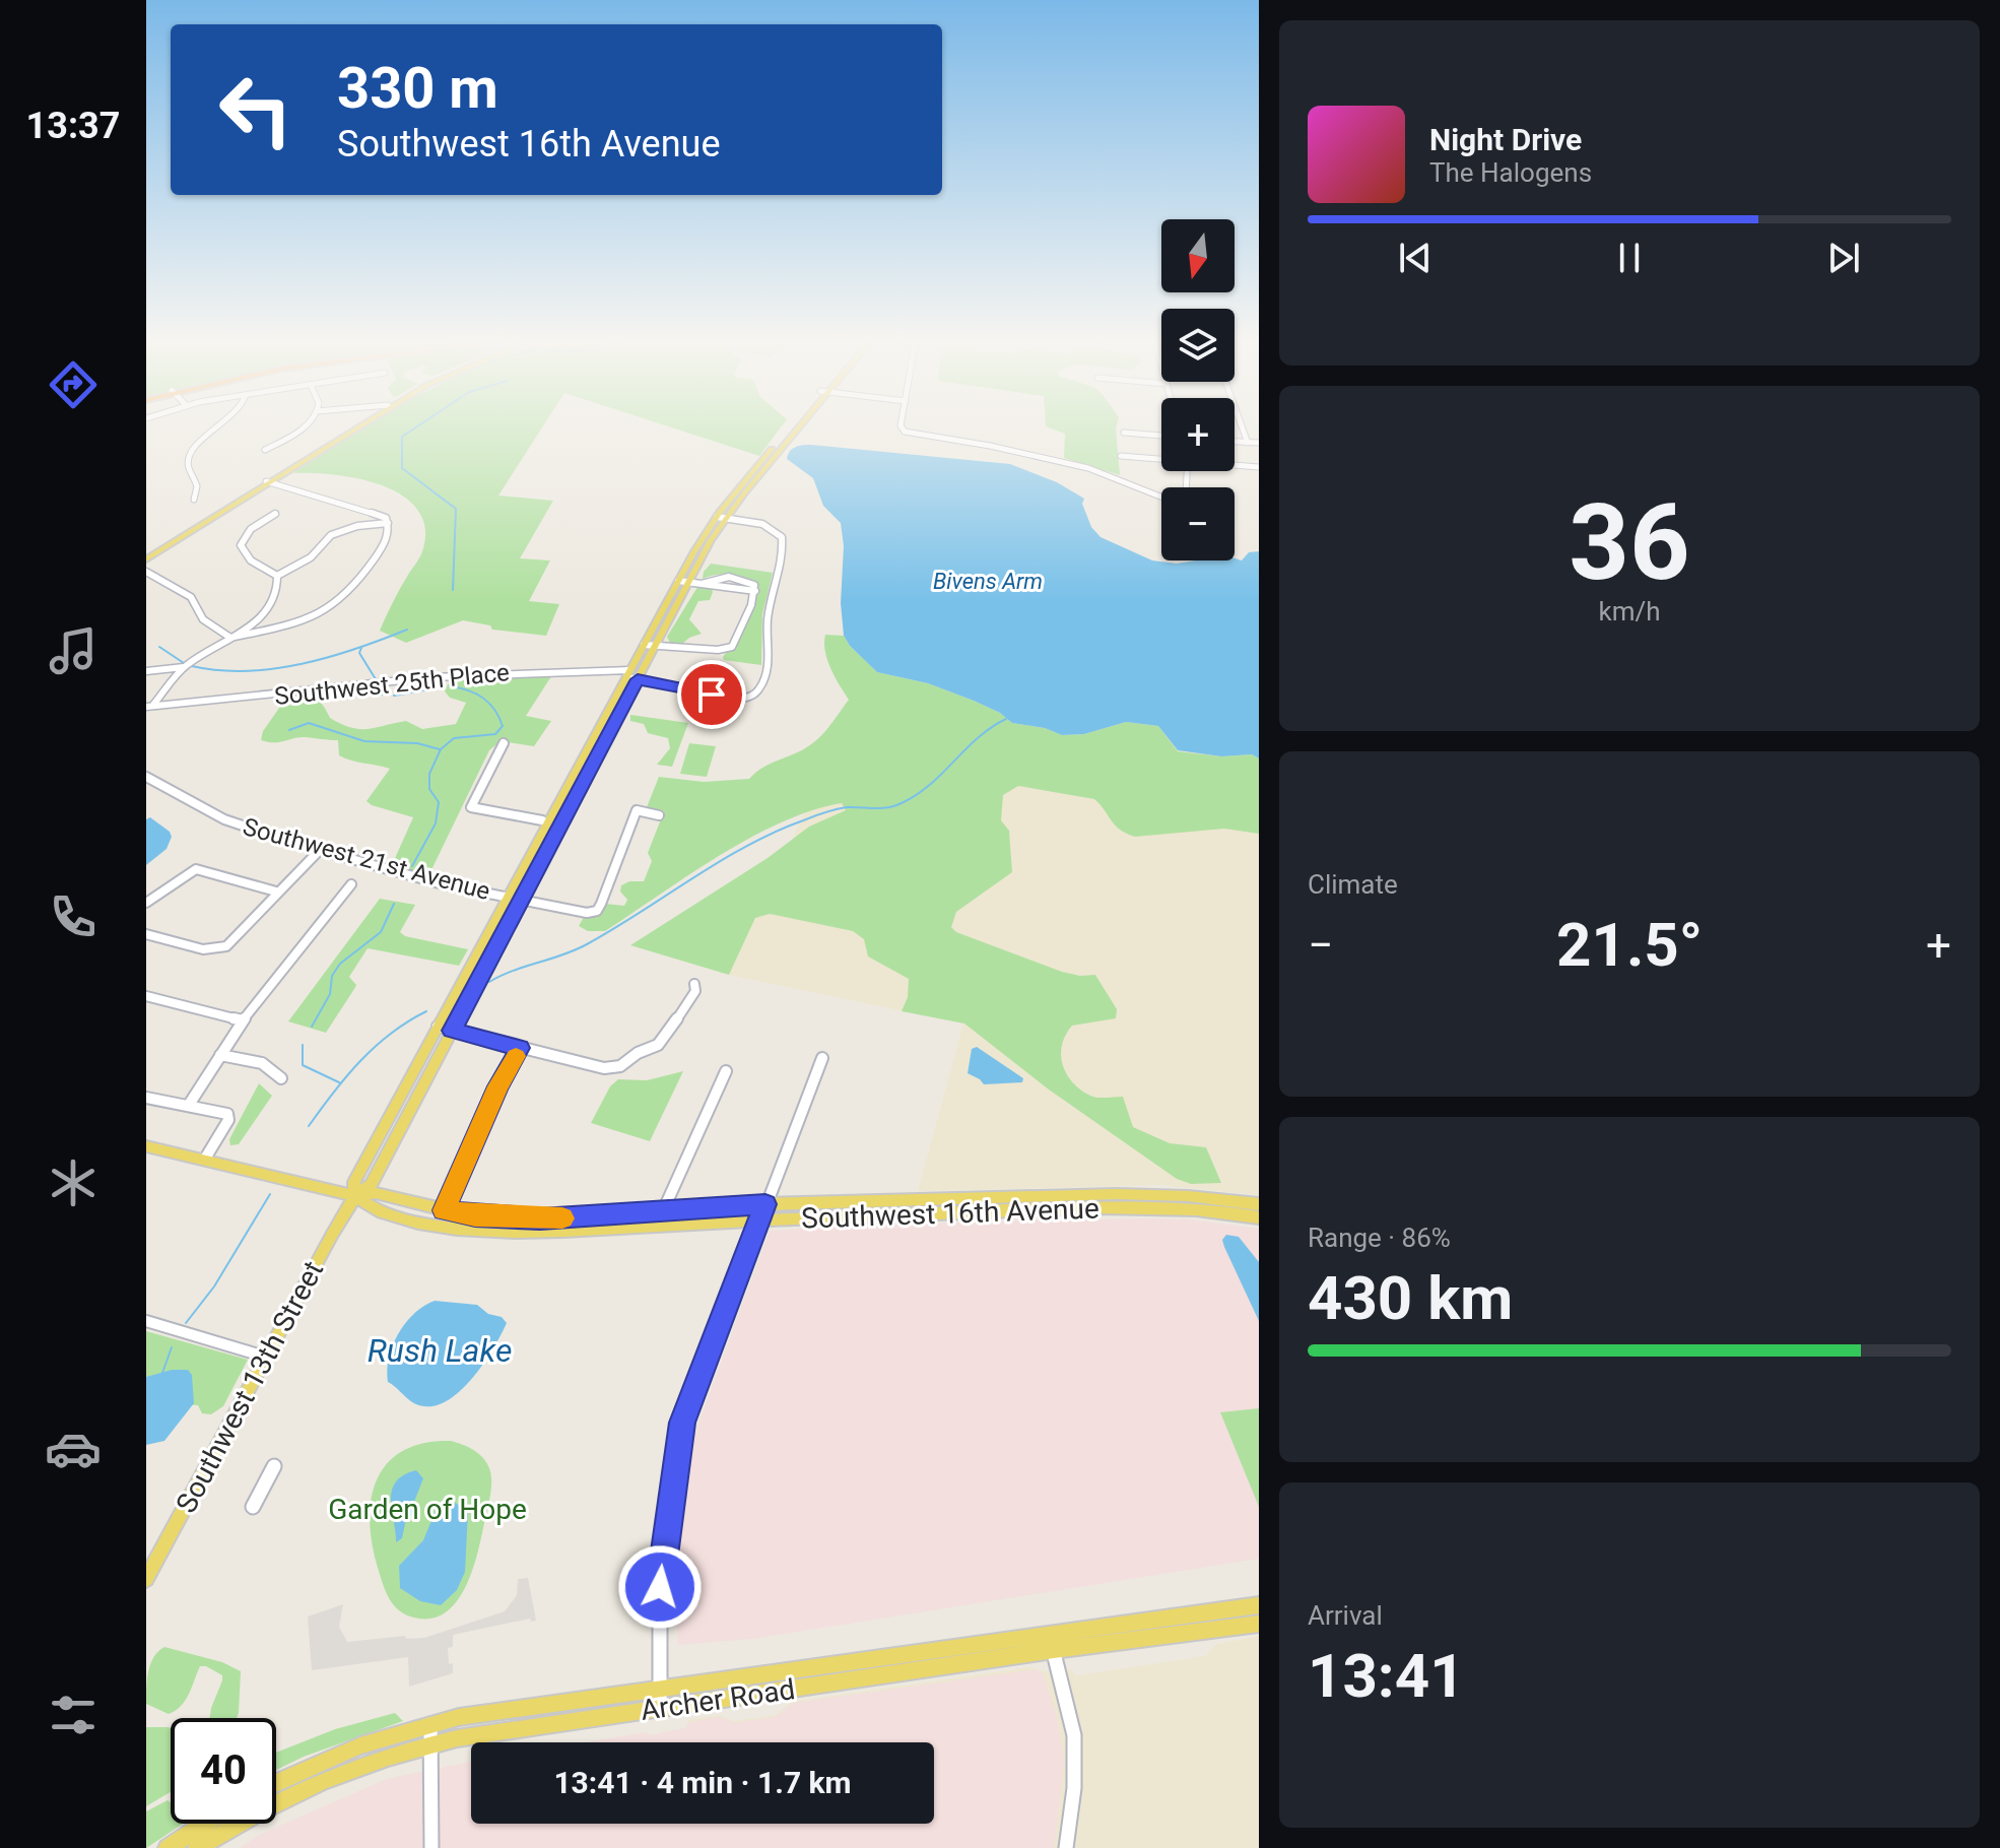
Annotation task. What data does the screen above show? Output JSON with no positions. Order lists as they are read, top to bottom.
{
  "streets": {
    "main road": ["Southwest 16th Avenue", "Southwest 13th Street", "Archer Road"],
    "street": ["Southwest 25th Place", "Southwest 21st Avenue"]
  },
  "crossings": [
    ["Southwest 25th Place", "Southwest 13th Street"],
    ["Southwest 21st Avenue", "Southwest 13th Street"],
    ["Southwest 16th Avenue", "Southwest 13th Street"]
  ],
  "water": ["Bivens Arm", "Rush Lake"],
  "parks": ["Garden of Hope"],
  "north": "bottom",
  "page": {
    "tabs": "13:37",
    "turn": ["330 m", "Southwest 16th Avenue"],
    "song": ["Night Drive", "The Halogens"],
    "map_buttons": ["+", "−"],
    "tile": [
      ["36", "km/h"],
      "Climate",
      ["Range · 86%", "430 km"],
      ["Arrival", "13:41"]
    ],
    "heat": ["−", "21.5°", "+"],
    "limit": "40",
    "trip": "13:41 · 4 min · 1.7 km"
  }
}
